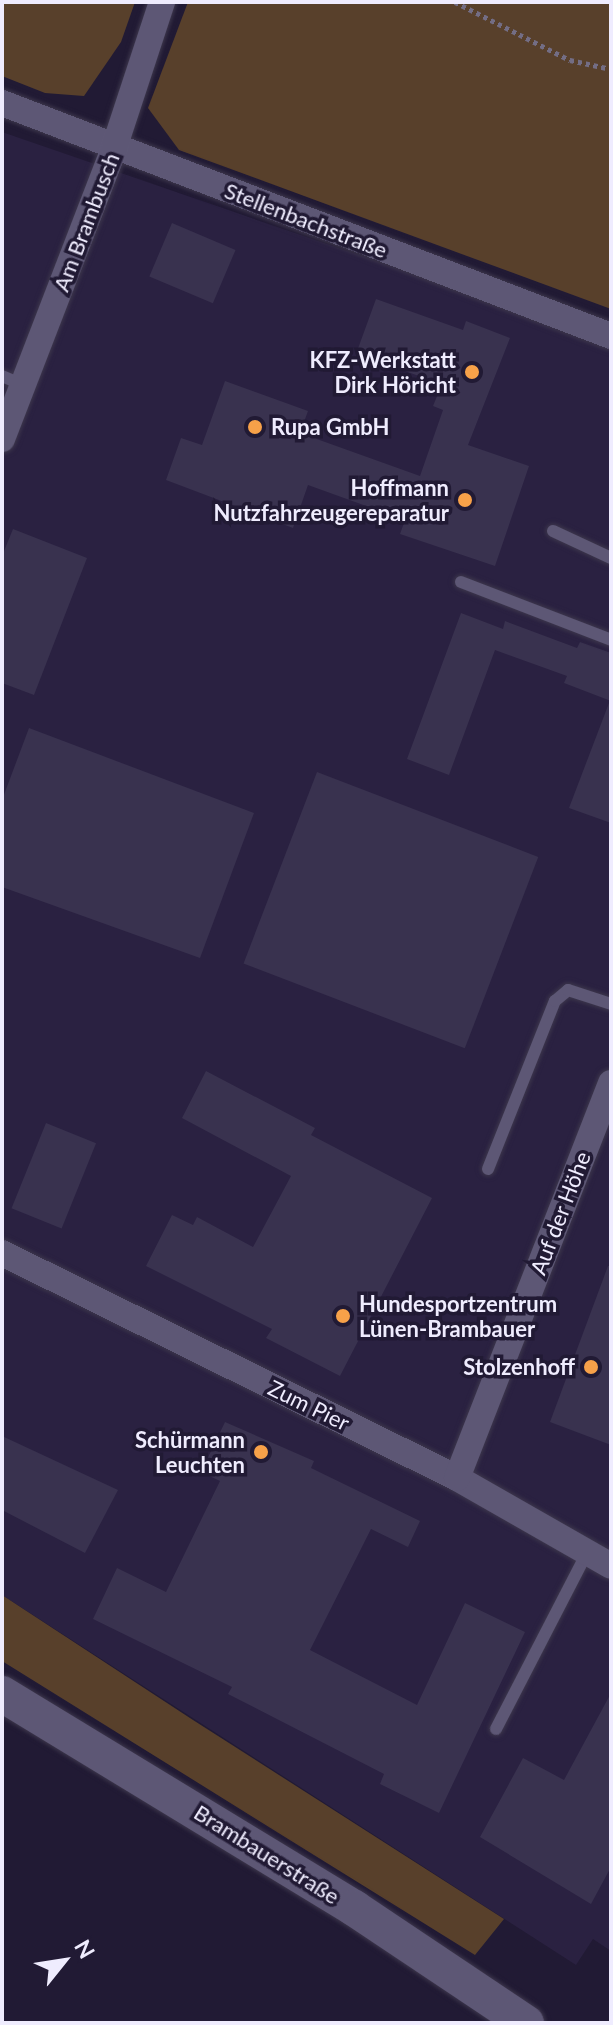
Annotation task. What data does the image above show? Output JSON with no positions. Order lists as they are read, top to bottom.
{
  "streets": {
    "main road": ["Brambauerstraße"],
    "street": [
      "Stellenbachstraße",
      "Am Brambusch",
      "Auf der Höhe",
      "Zum Pier"
    ]
  },
  "crossings": [
    ["Stellenbachstraße", "Am Brambusch"],
    ["Auf der Höhe", "Zum Pier"]
  ],
  "places": [
    "KFZ-Werkstatt Dirk Höricht",
    "Rupa GmbH",
    "Hoffmann Nutzfahrzeugereparatur",
    "Hundesportzentrum Lünen-Brambauer",
    "Stolzenhoff",
    "Schürmann Leuchten"
  ],
  "north": "top right"
}
